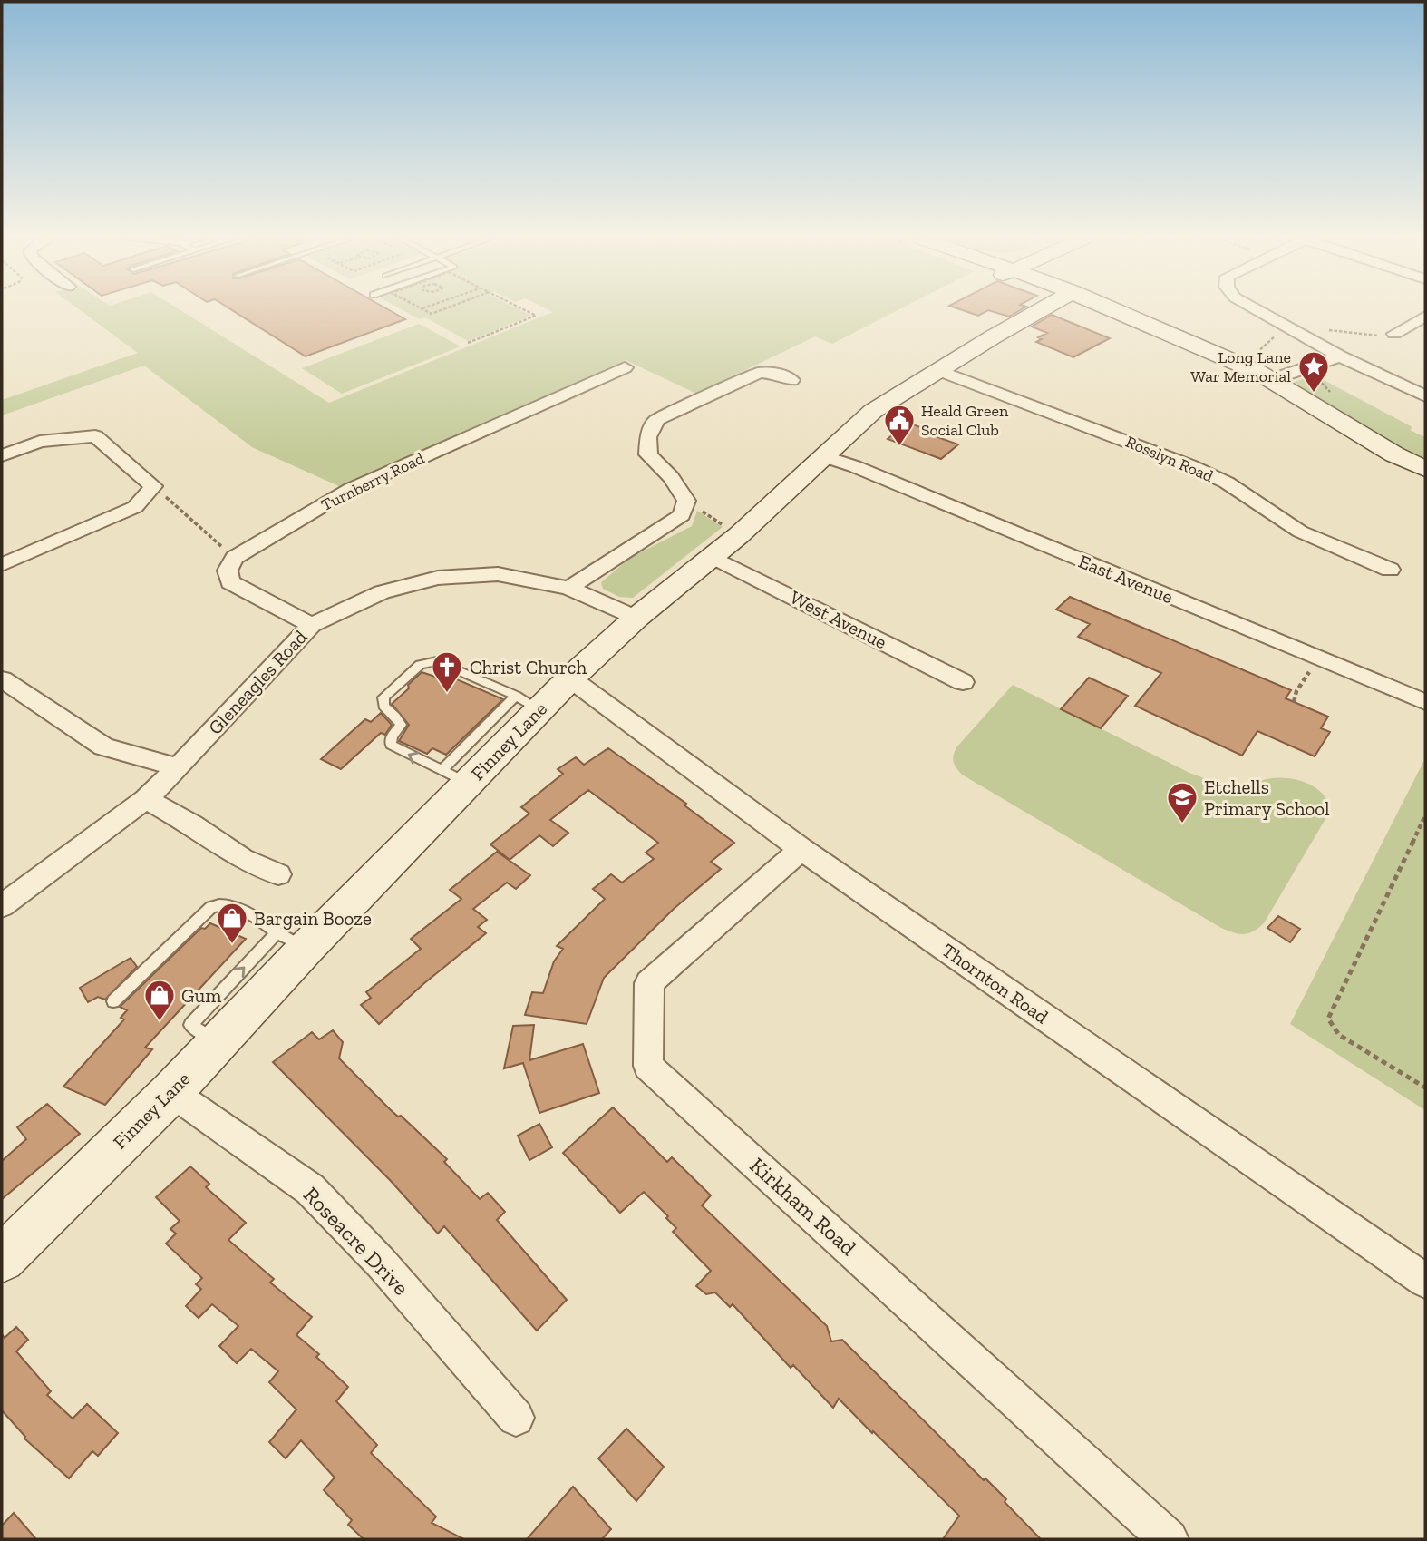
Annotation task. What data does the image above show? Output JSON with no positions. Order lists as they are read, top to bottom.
{
  "streets": {
    "street": [
      "Rosslyn Road",
      "Turnberry Road",
      "East Avenue",
      "West Avenue",
      "Gleneagles Road",
      "Finney Lane",
      "Thornton Road",
      "Kirkham Road",
      "Roseacre Drive"
    ]
  },
  "crossings": [
    ["Rosslyn Road", "Finney Lane"],
    ["East Avenue", "Finney Lane"],
    ["West Avenue", "Finney Lane"],
    ["Gleneagles Road", "Finney Lane"],
    ["Finney Lane", "Thornton Road"],
    ["Finney Lane", "Roseacre Drive"],
    ["Thornton Road", "Kirkham Road"]
  ],
  "places": {
    "place": ["Long Lane War Memorial"],
    "public building": ["Heald Green Social Club"],
    "church": ["Christ Church"],
    "school or university": ["Etchells Primary School"],
    "shop": ["Bargain Booze", "Gum"]
  }
}
